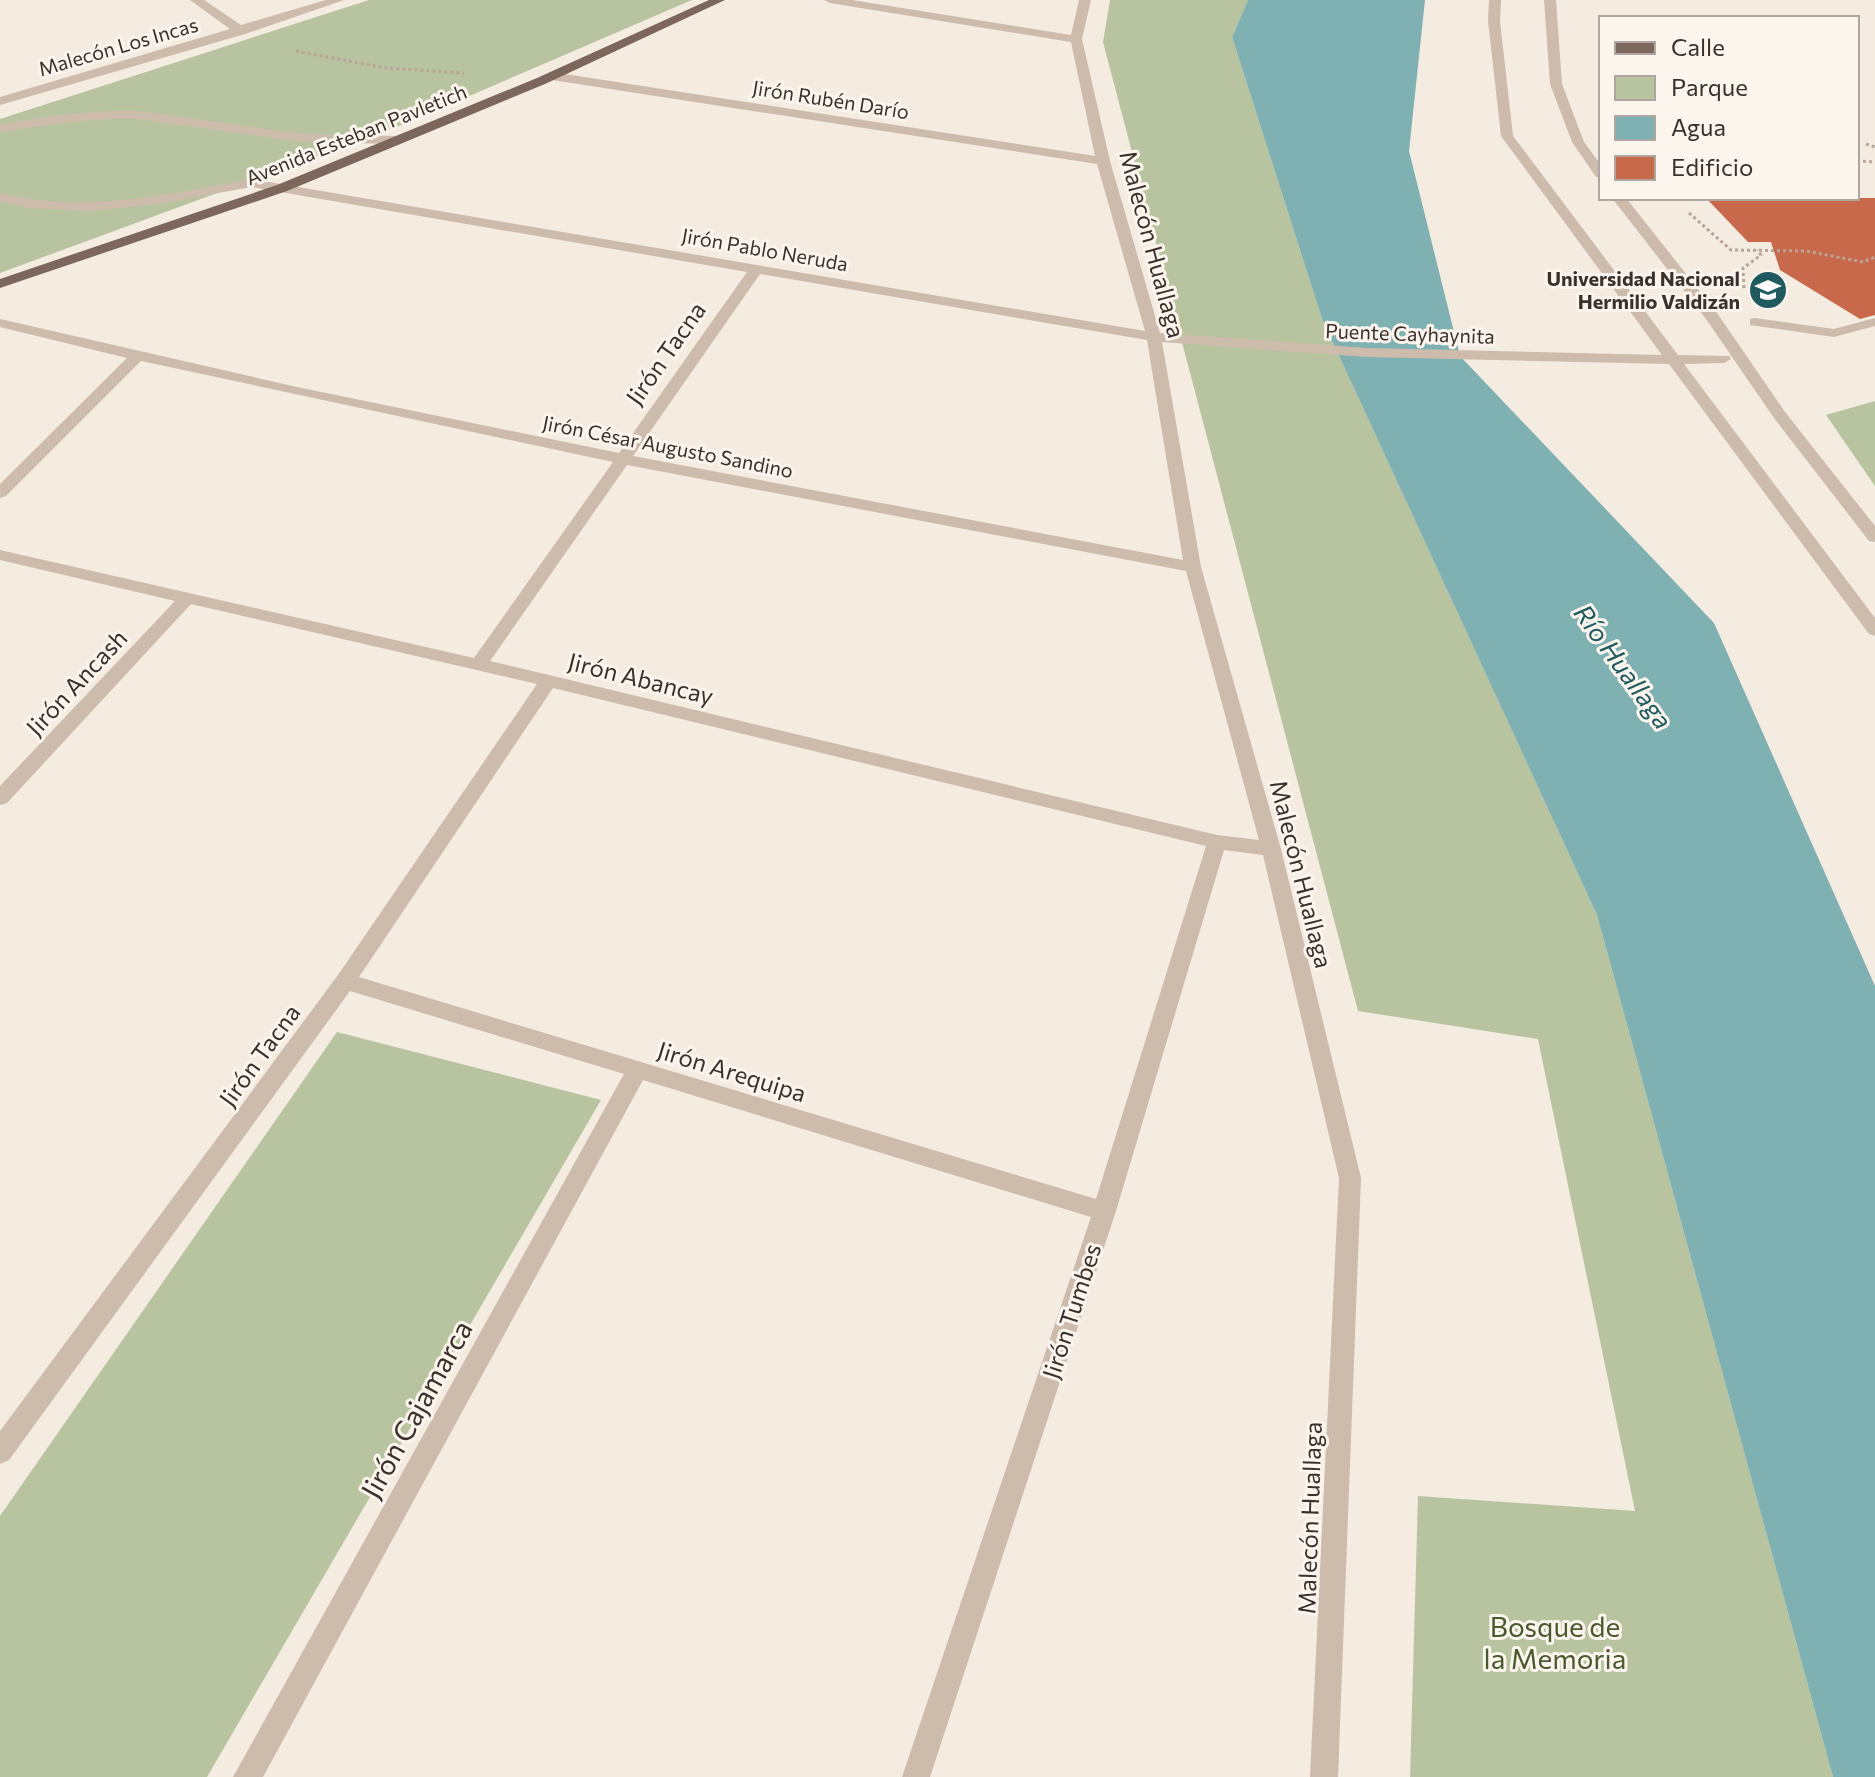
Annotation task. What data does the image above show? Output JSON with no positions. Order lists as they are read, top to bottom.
{
  "streets": {
    "main road": ["Avenida Esteban Pavletich"],
    "street": [
      "Malecón Los Incas",
      "Jirón Rubén Darío",
      "Malecón Huallaga",
      "Jirón Pablo Neruda",
      "Puente Cayhaynita",
      "Jirón Tacna",
      "Jirón César Augusto Sandino",
      "Jirón Abancay",
      "Jirón Ancash",
      "Jirón Arequipa",
      "Jirón Tumbes",
      "Jirón Cajamarca"
    ]
  },
  "crossings": [
    ["Jirón Rubén Darío", "Avenida Esteban Pavletich"],
    ["Jirón Rubén Darío", "Malecón Huallaga"],
    ["Avenida Esteban Pavletich", "Jirón Pablo Neruda"],
    ["Malecón Huallaga", "Jirón Pablo Neruda"],
    ["Malecón Huallaga", "Jirón César Augusto Sandino"],
    ["Malecón Huallaga", "Jirón Abancay"],
    ["Jirón Pablo Neruda", "Puente Cayhaynita"],
    ["Jirón Pablo Neruda", "Jirón Tacna"],
    ["Jirón Tacna", "Jirón César Augusto Sandino"],
    ["Jirón Tacna", "Jirón Abancay"],
    ["Jirón Tacna", "Jirón Arequipa"],
    ["Jirón Abancay", "Jirón Ancash"],
    ["Jirón Abancay", "Jirón Tumbes"],
    ["Jirón Arequipa", "Jirón Tumbes"],
    ["Jirón Arequipa", "Jirón Cajamarca"]
  ],
  "water": ["Río Huallaga"],
  "parks": ["Bosque de la Memoria"],
  "places": {
    "school or university": ["Universidad Nacional Hermilio Valdizán"]
  },
  "legend": [
    "Calle",
    "Parque",
    "Agua",
    "Edificio"
  ]
}
